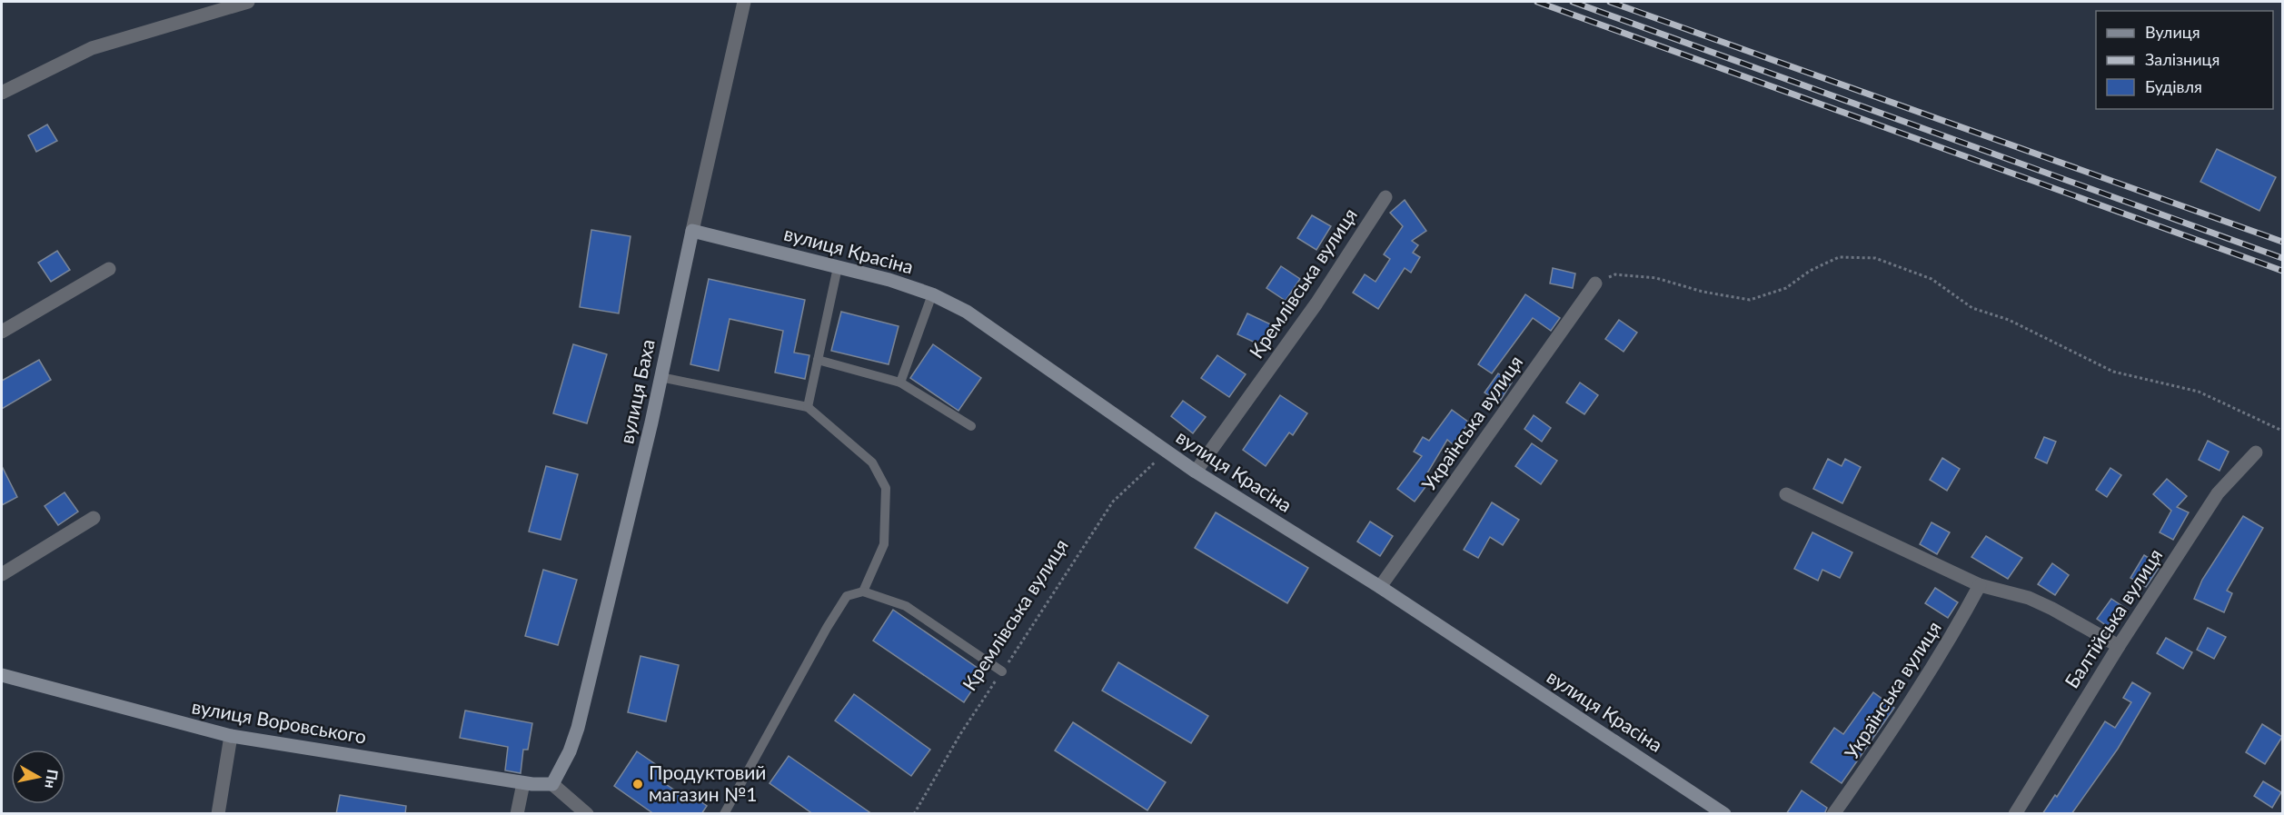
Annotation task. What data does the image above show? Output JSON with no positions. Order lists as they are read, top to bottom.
{
  "streets": {
    "street": [
      "вулиця Красіна",
      "Кремлівська вулиця",
      "вулиця Баха",
      "Українська вулиця",
      "Балтійська вулиця",
      "вулиця Воровського"
    ]
  },
  "crossings": [
    ["вулиця Красіна", "Кремлівська вулиця"],
    ["вулиця Красіна", "вулиця Баха"],
    ["вулиця Красіна", "Українська вулиця"],
    ["вулиця Баха", "вулиця Воровського"]
  ],
  "places": ["Продуктовий магазин №1"],
  "legend": ["Вулиця", "Залізниця", "Будівля"],
  "north": "right"
}
